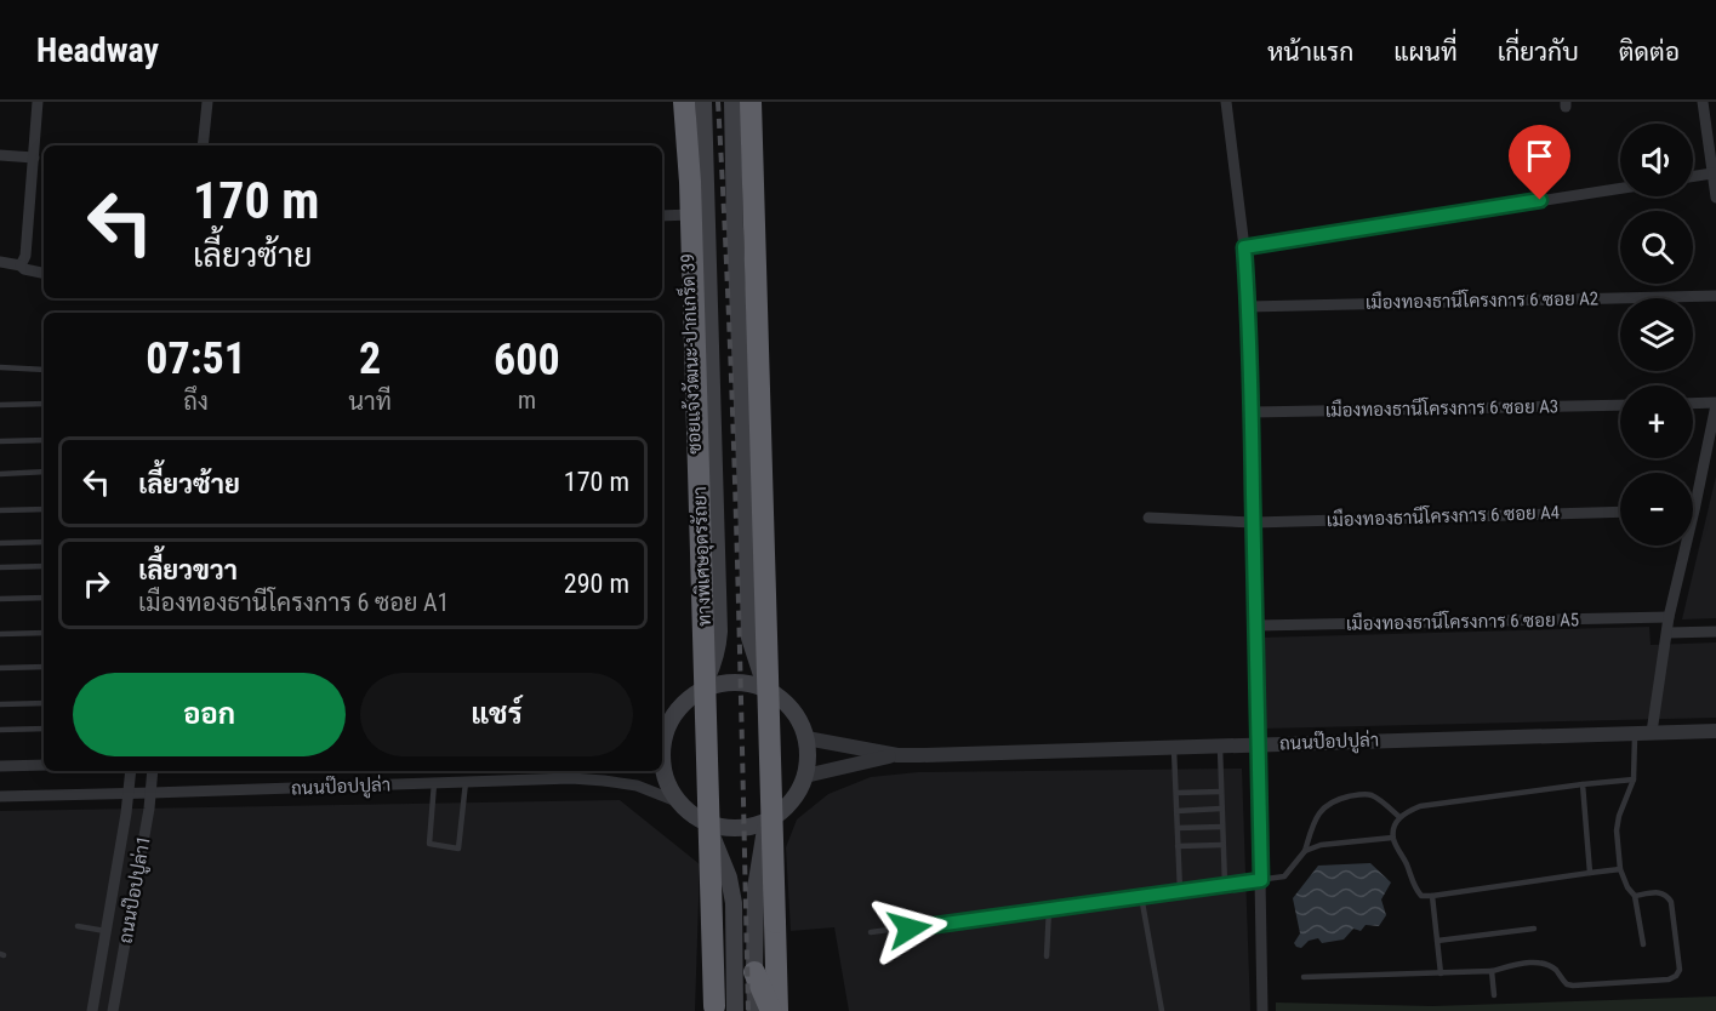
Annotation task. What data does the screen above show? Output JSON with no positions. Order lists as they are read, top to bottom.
{
  "streets": {
    "highway": ["ทางพิเศษอุดรรัถยา"],
    "main road": ["ซอยแจ้งวัฒนะ-ปากเกร็ด 39"],
    "street": [
      "เมืองทองธานีโครงการ 6 ซอย A2",
      "เมืองทองธานีโครงการ 6 ซอย A3",
      "เมืองทองธานีโครงการ 6 ซอย A4",
      "เมืองทองธานีโครงการ 6 ซอย A5",
      "ถนนป๊อปปูล่า",
      "ถนนป๊อปปูล่า1"
    ]
  },
  "crossings": [
    ["ซอยแจ้งวัฒนะ-ปากเกร็ด 39", "ถนนป๊อปปูล่า"],
    ["ถนนป๊อปปูล่า", "ถนนป๊อปปูล่า1"]
  ],
  "page": {
    "header": "Headway",
    "nav": [
      "หน้าแรก",
      "แผนที่",
      "เกี่ยวกับ",
      "ติดต่อ"
    ],
    "map_buttons": ["+", "−"],
    "turn": ["170 m", "เลี้ยวซ้าย"],
    "eta": [
      "07:51",
      "ถึง",
      "2",
      "นาที",
      "600",
      "m"
    ],
    "list": [
      {
        "name": "เลี้ยวซ้าย",
        "value": "170 m"
      },
      {
        "name": "เลี้ยวขวา",
        "note": "เมืองทองธานีโครงการ 6 ซอย A1",
        "value": "290 m"
      }
    ],
    "buttons": ["ออก", "แชร์"]
  }
}
